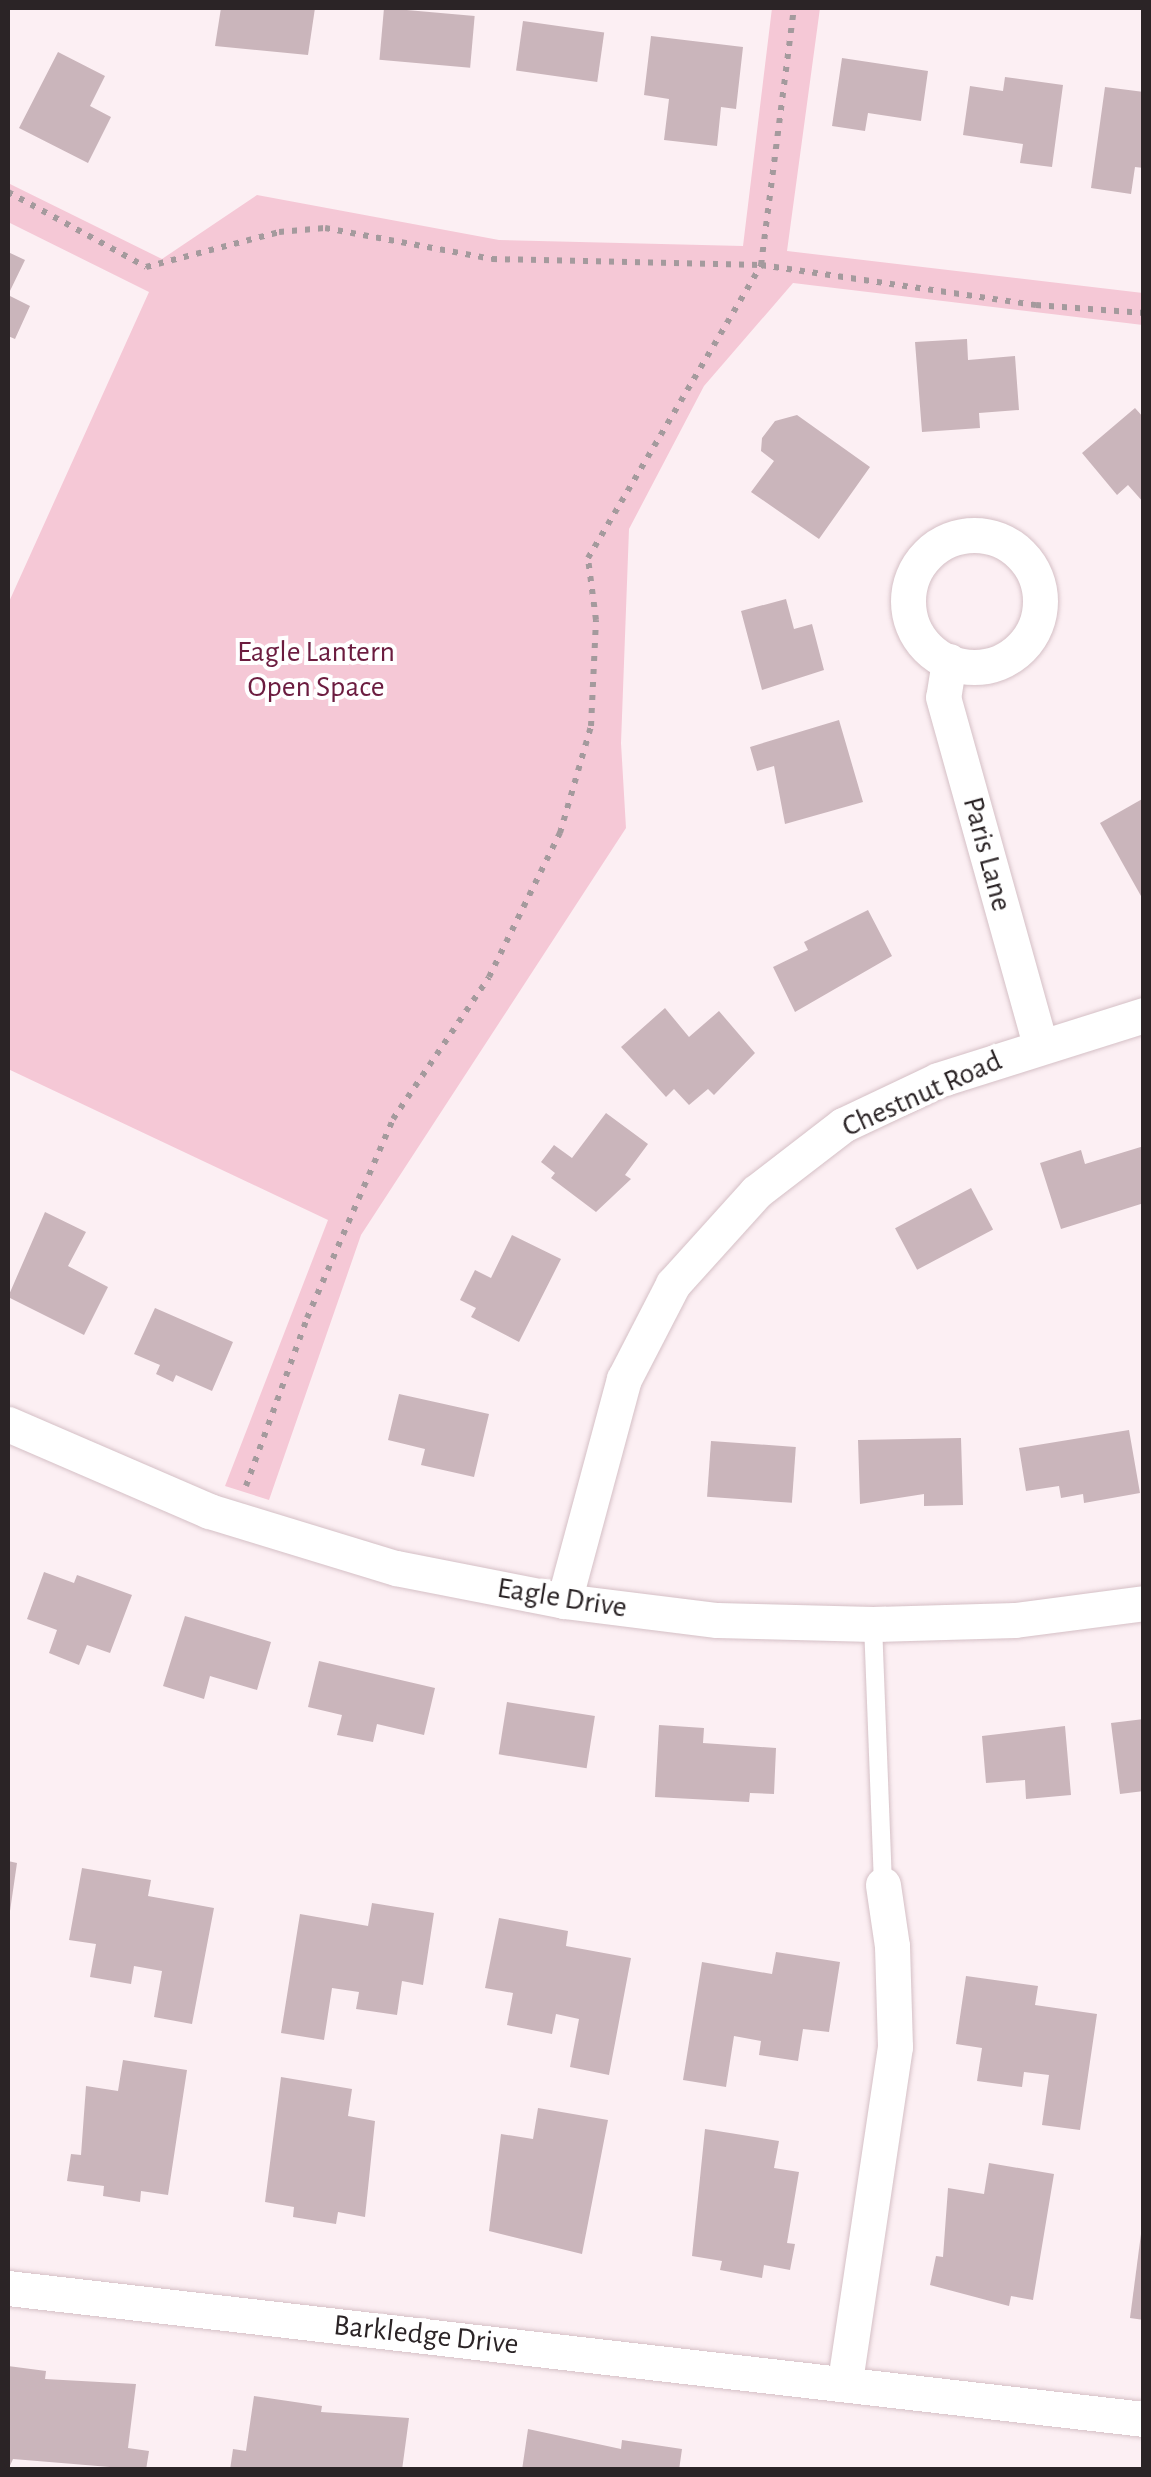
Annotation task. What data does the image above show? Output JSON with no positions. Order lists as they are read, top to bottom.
{
  "streets": {
    "street": [
      "Paris Lane",
      "Chestnut Road",
      "Eagle Drive",
      "Barkledge Drive"
    ]
  },
  "crossings": [
    ["Paris Lane", "Chestnut Road"],
    ["Chestnut Road", "Eagle Drive"]
  ],
  "parks": ["Eagle Lantern Open Space"]
}
